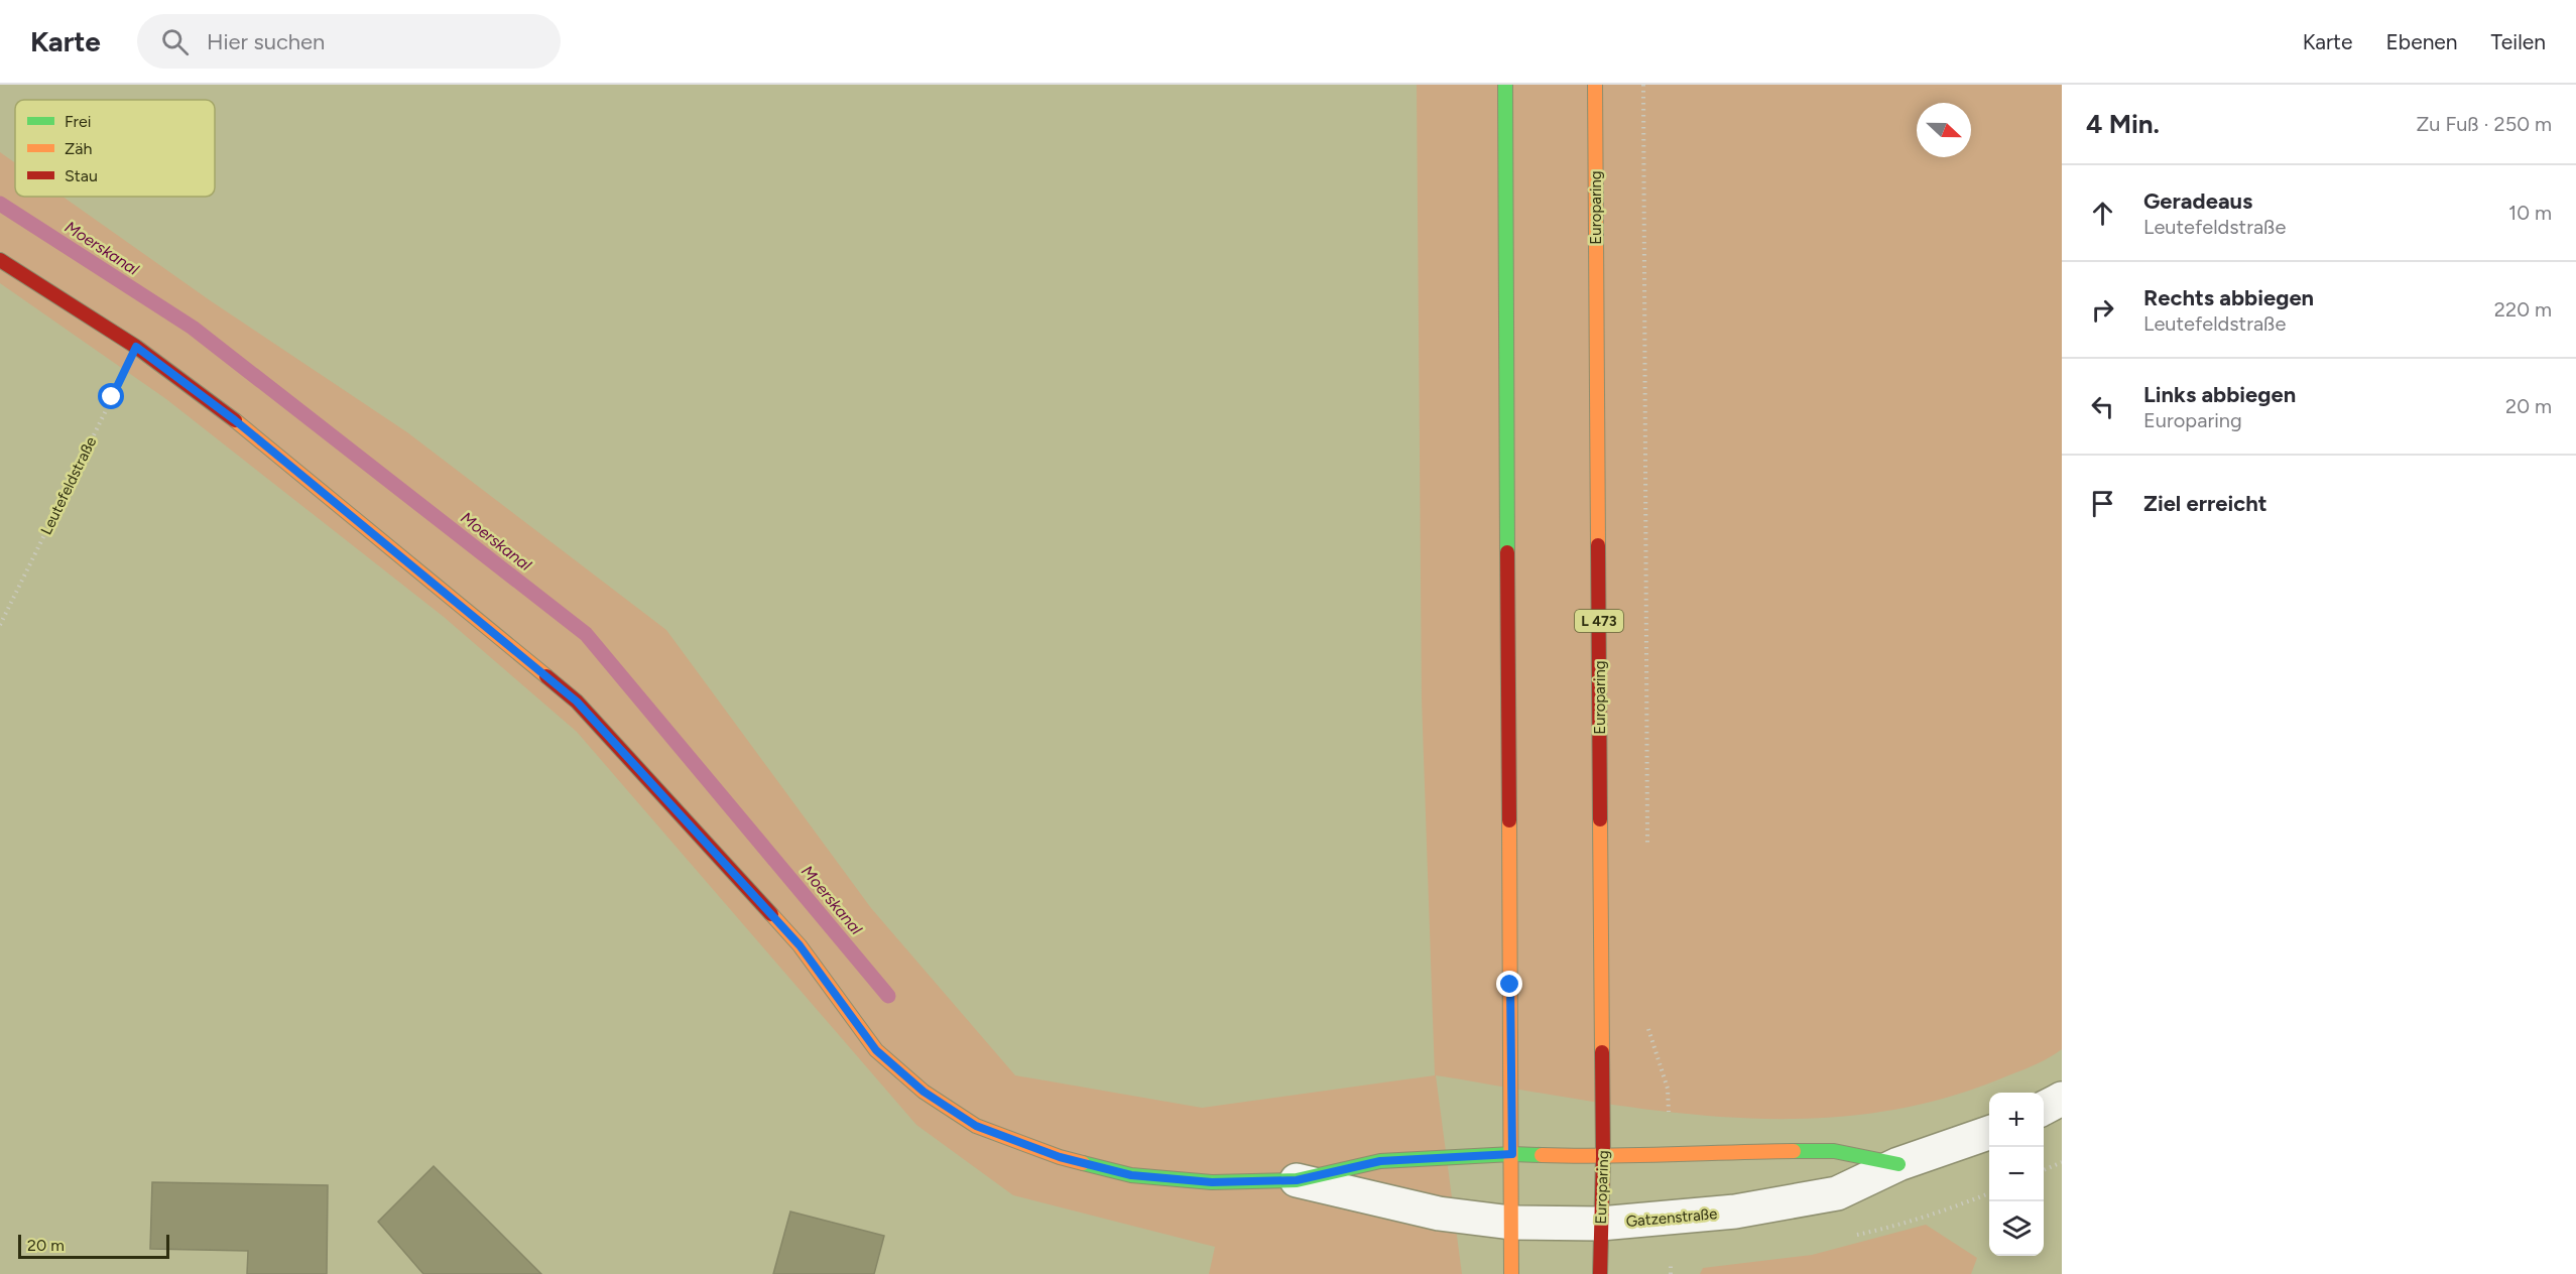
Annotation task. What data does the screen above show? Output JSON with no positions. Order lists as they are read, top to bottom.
{
  "streets": {
    "main road": ["Europaring", "L 473"],
    "street": ["Gatzenstraße"],
    "path": ["Leutefeldstraße"]
  },
  "crossings": [
    ["Europaring", "Gatzenstraße"]
  ],
  "water": ["Moerskanal"],
  "legend": ["Frei", "Zäh", "Stau"],
  "scale_bar": "20 m",
  "north": "right",
  "page": {
    "header": "Karte",
    "search": "Hier suchen",
    "nav": ["Karte", "Ebenen", "Teilen"],
    "heading": ["4 Min.", "Zu Fuß · 250 m"],
    "list": [
      ["Geradeaus", "Leutefeldstraße", "10 m"],
      ["Rechts abbiegen", "Leutefeldstraße", "220 m"],
      ["Links abbiegen", "Europaring", "20 m"],
      "Ziel erreicht"
    ],
    "map_buttons": ["+", "−"],
    "scale": "20 m"
  }
}
